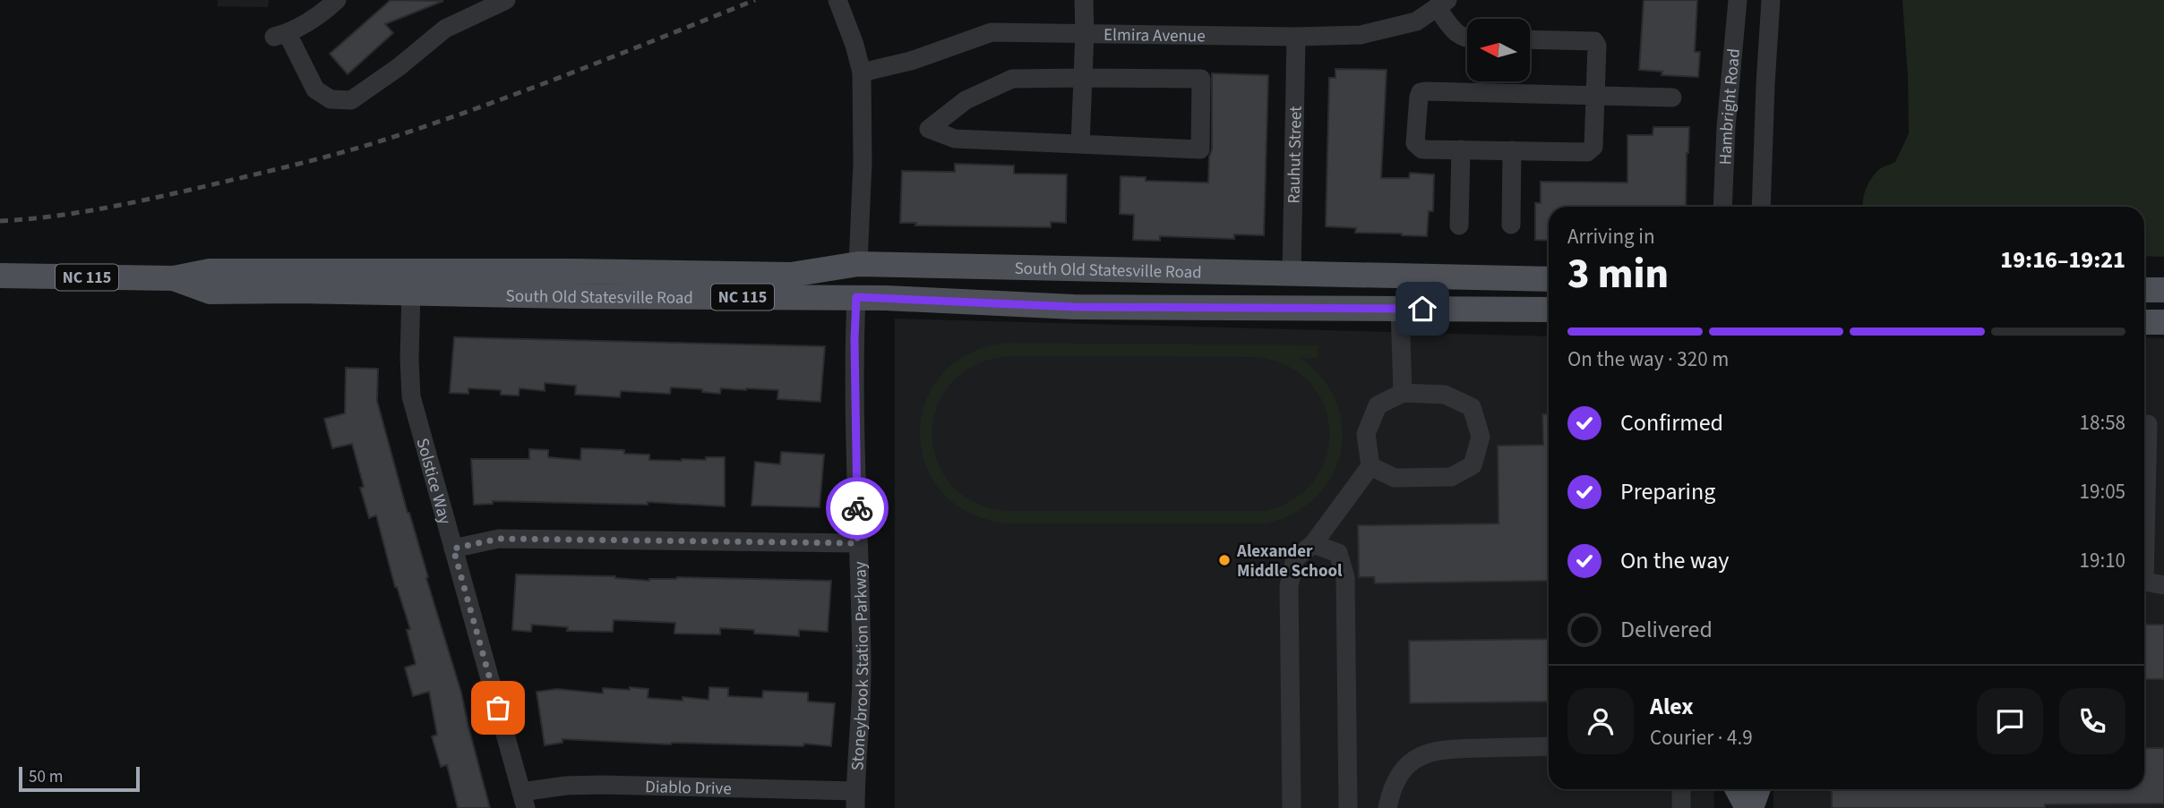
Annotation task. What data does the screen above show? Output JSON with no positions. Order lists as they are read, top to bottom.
{
  "streets": {
    "main road": ["South Old Statesville Road", "NC 115"],
    "street": [
      "Elmira Avenue",
      "Hambright Road",
      "Rauhut Street",
      "Solstice Way",
      "Stoneybrook Station Parkway",
      "Diablo Drive"
    ]
  },
  "crossings": [
    ["Elmira Avenue", "Rauhut Street"],
    ["Rauhut Street", "South Old Statesville Road"],
    ["South Old Statesville Road", "Solstice Way"],
    ["South Old Statesville Road", "Stoneybrook Station Parkway"],
    ["Solstice Way", "Diablo Drive"],
    ["Stoneybrook Station Parkway", "Diablo Drive"]
  ],
  "places": ["Alexander Middle School"],
  "scale_bar": "50 m",
  "north": "left",
  "page": {
    "heading": ["3 min", "Arriving in", "19:16–19:21"],
    "panel": ["Alex", "Courier · 4.9"],
    "bar": "On the way · 320 m",
    "list": [
      ["Confirmed", "18:58"],
      ["Preparing", "19:05"],
      ["On the way", "19:10"],
      "Delivered"
    ],
    "scale": "50 m"
  }
}
